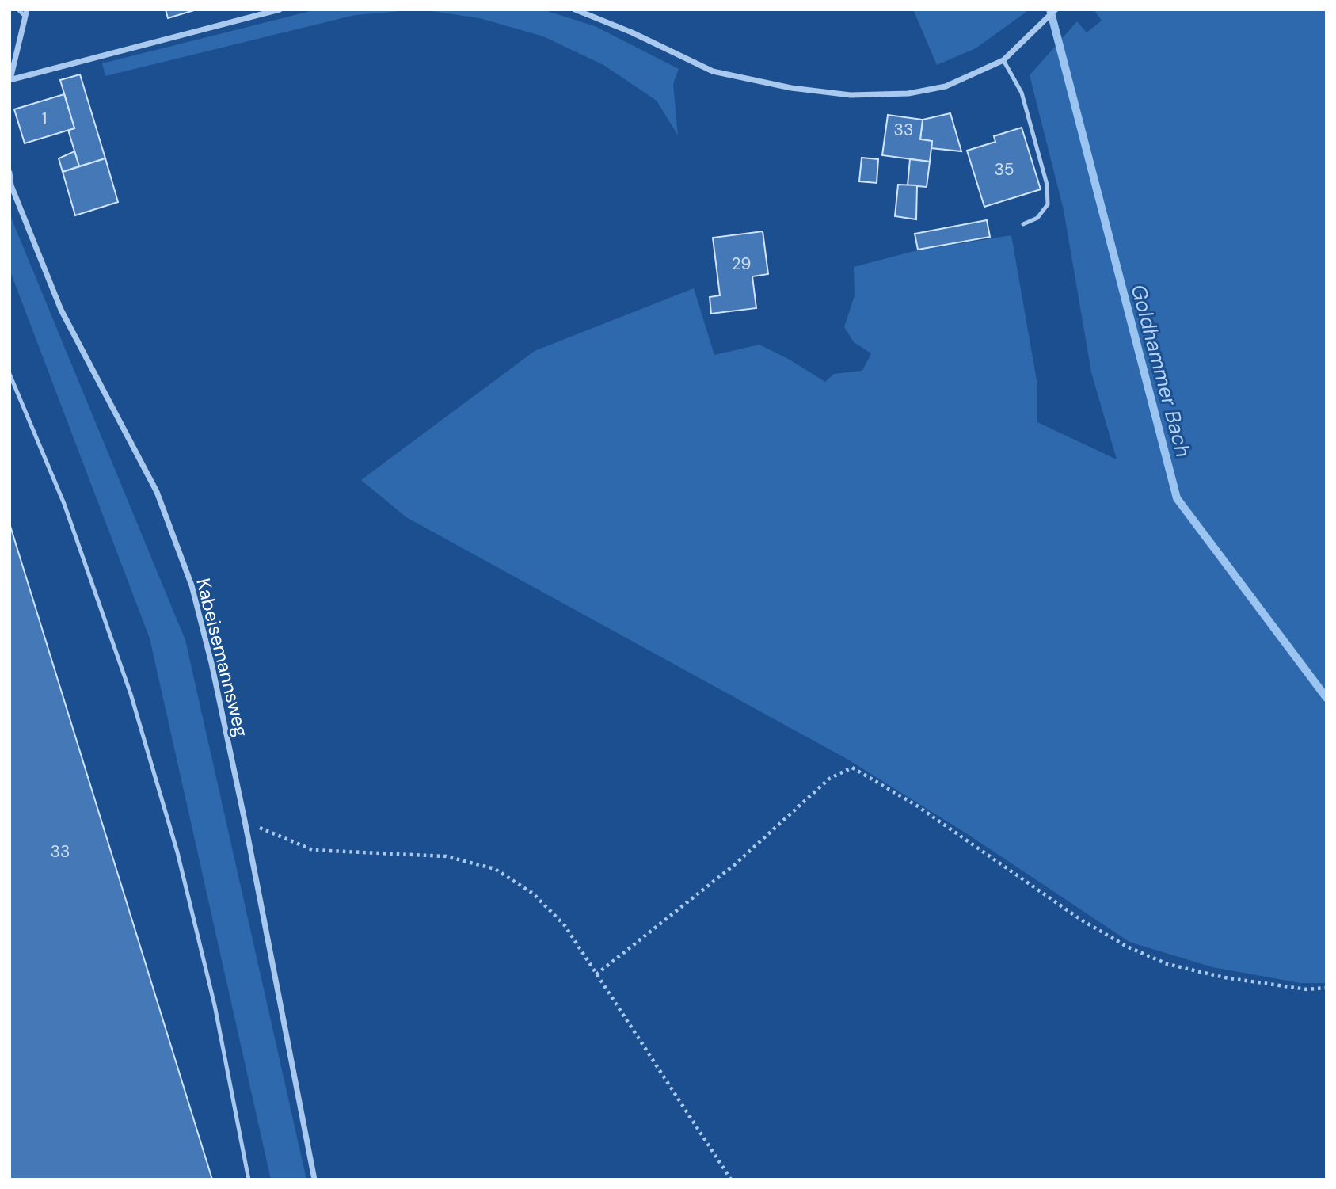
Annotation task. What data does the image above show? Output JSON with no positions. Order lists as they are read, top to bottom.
{
  "streets": {
    "street": ["Kabeisemannsweg"]
  },
  "water": ["Goldhammer Bach"],
  "house_numbers": [
    "1",
    "33",
    "35",
    "29",
    "33"
  ]
}
